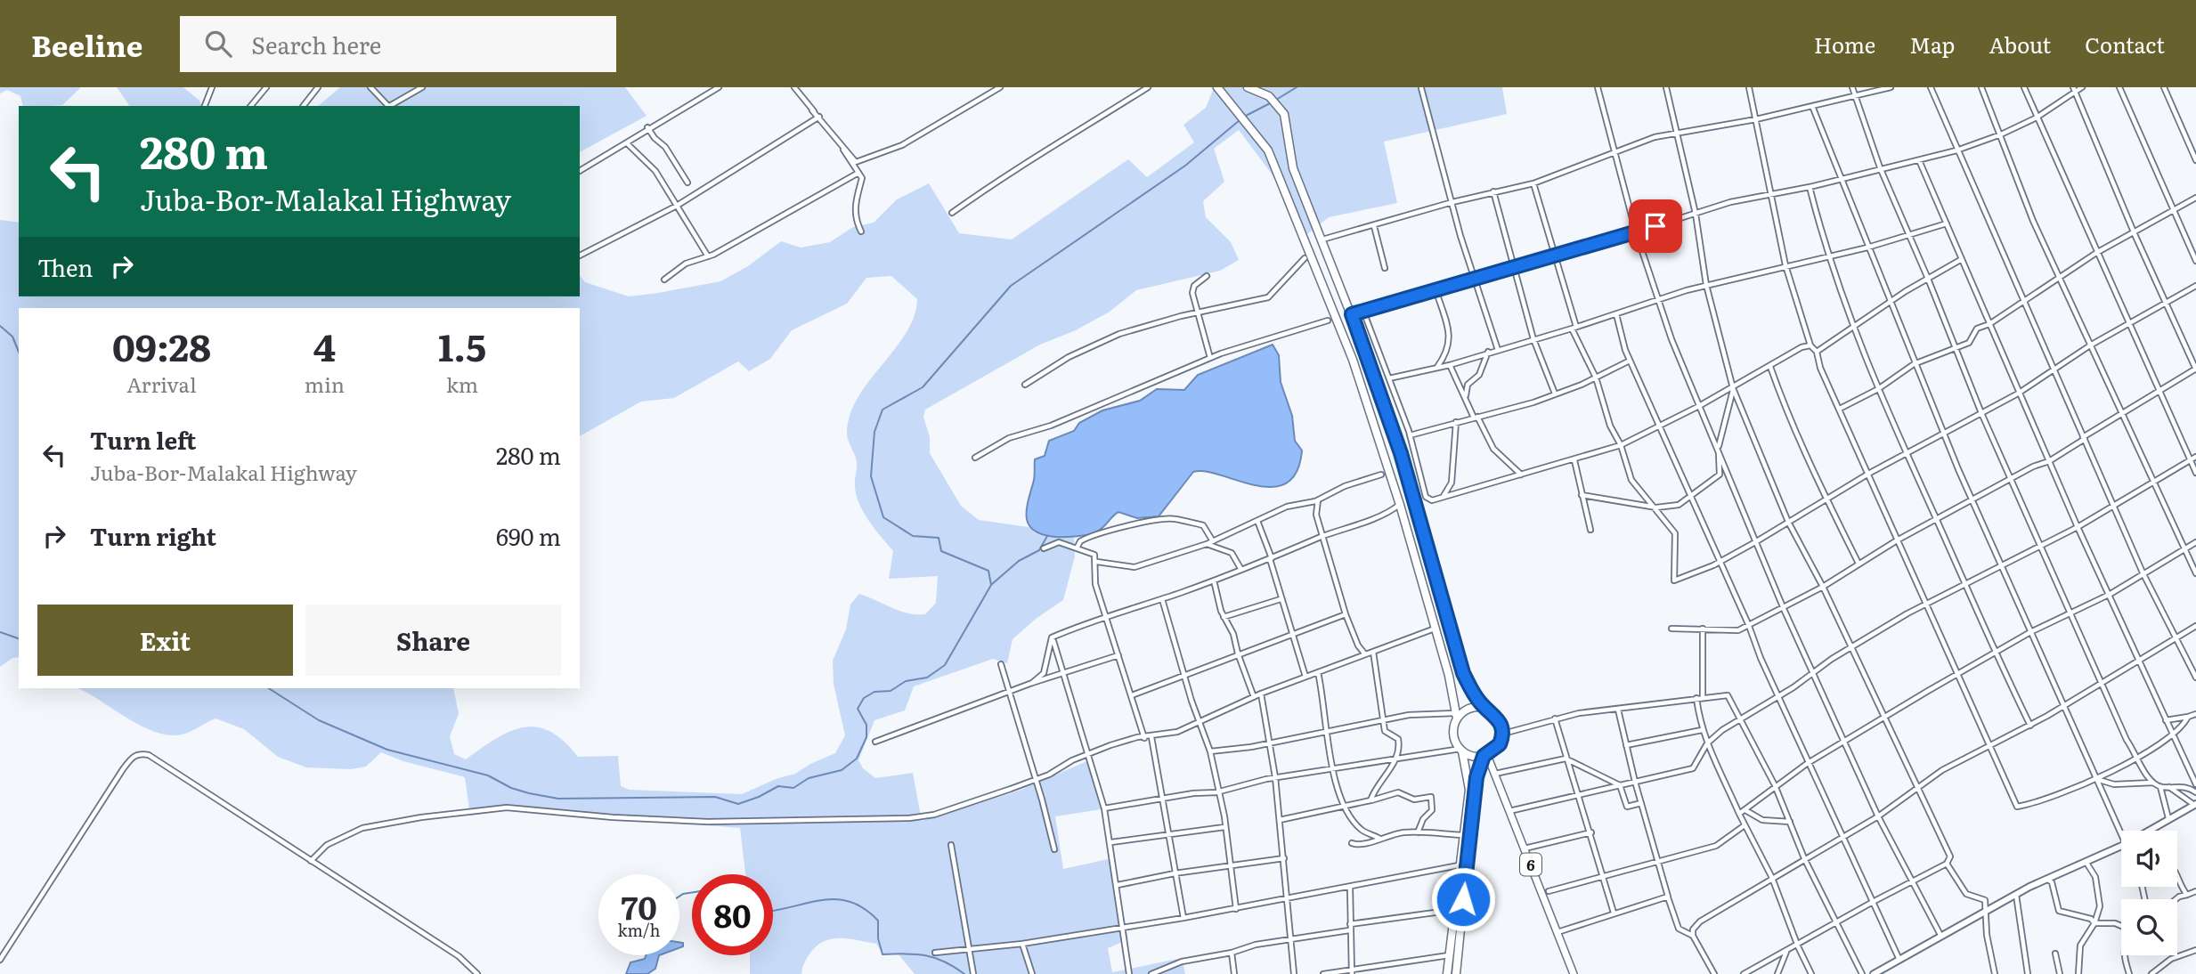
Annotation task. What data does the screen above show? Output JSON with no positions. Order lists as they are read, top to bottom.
{
  "streets": {
    "main road": ["6"]
  },
  "page": {
    "header": "Beeline",
    "search": "Search here",
    "nav": [
      "Home",
      "Map",
      "About",
      "Contact"
    ],
    "turn": ["280 m", "Juba-Bor-Malakal Highway"],
    "then": "Then",
    "eta": [
      "09:28",
      "Arrival",
      "4",
      "min",
      "1.5",
      "km"
    ],
    "list": [
      {
        "name": "Turn left",
        "note": "Juba-Bor-Malakal Highway",
        "value": "280 m"
      },
      {
        "name": "Turn right",
        "value": "690 m"
      }
    ],
    "buttons": ["Exit", "Share"],
    "speed": "70 km/h",
    "limit": "80"
  }
}
